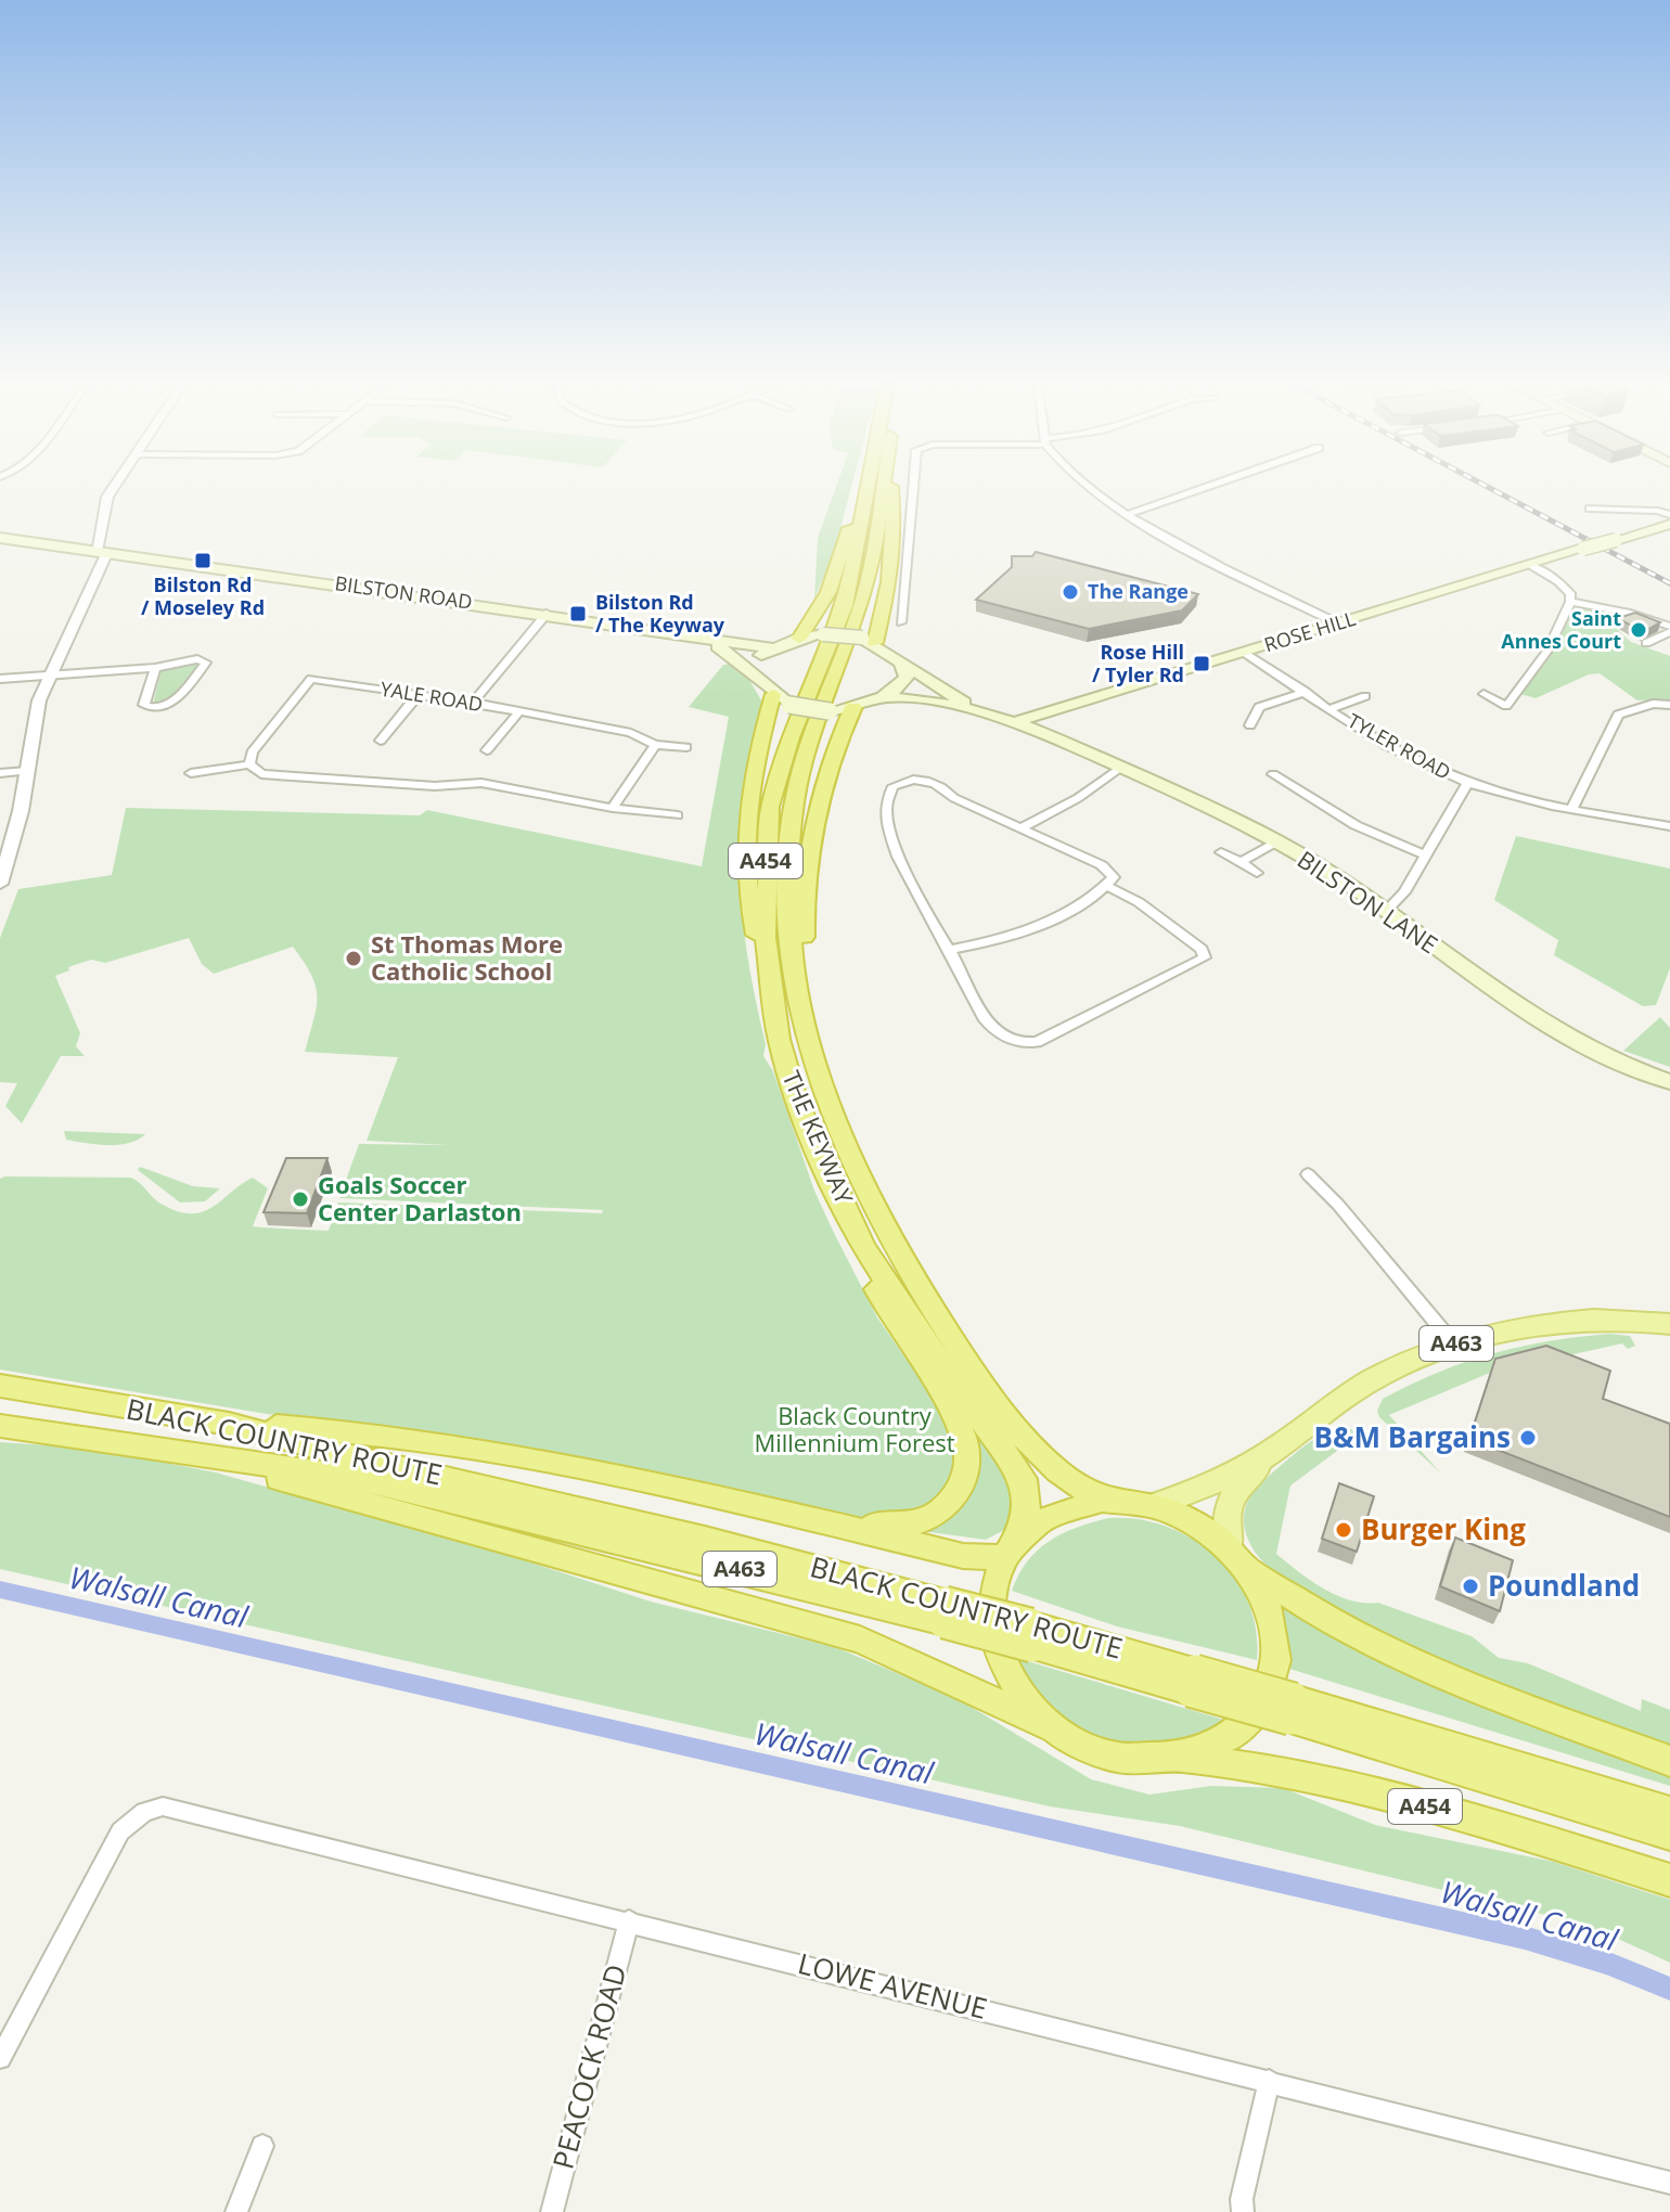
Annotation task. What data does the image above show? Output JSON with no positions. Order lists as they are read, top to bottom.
{
  "streets": {
    "highway": [
      "A454",
      "THE KEYWAY",
      "A463",
      "BLACK COUNTRY ROUTE"
    ],
    "main road": ["BILSTON ROAD", "ROSE HILL", "BILSTON LANE"],
    "street": [
      "YALE ROAD",
      "TYLER ROAD",
      "LOWE AVENUE",
      "PEACOCK ROAD"
    ]
  },
  "crossings": [
    ["ROSE HILL", "TYLER ROAD"],
    ["ROSE HILL", "BILSTON LANE"],
    ["A454", "THE KEYWAY"],
    ["LOWE AVENUE", "PEACOCK ROAD"]
  ],
  "water": ["Walsall Canal"],
  "parks": ["Black Country Millennium Forest"],
  "places": {
    "transit": ["Bilston Rd / Moseley Rd", "Bilston Rd / The Keyway", "Rose Hill / Tyler Rd"],
    "other": [
      "The Range",
      "Saint Annes Court",
      "St Thomas More Catholic School",
      "Goals Soccer Center Darlaston",
      "B&M Bargains",
      "Burger King",
      "Poundland"
    ]
  }
}
